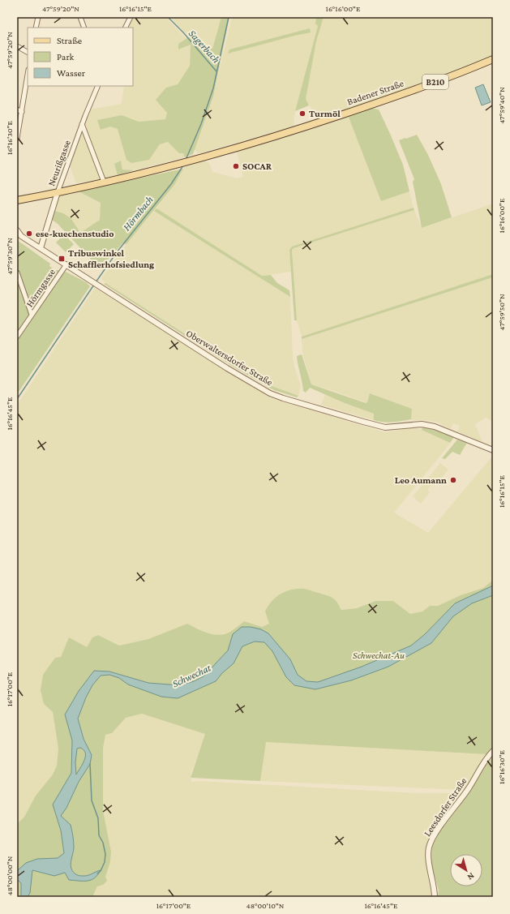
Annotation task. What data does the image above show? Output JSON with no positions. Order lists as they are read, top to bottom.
{
  "streets": {
    "main road": ["B210", "Badener Straße"],
    "street": [
      "Neurißgasse",
      "Hörmgasse",
      "Oberwaltersdorfer Straße",
      "Leesdorfer Straße"
    ]
  },
  "crossings": [
    ["B210", "Badener Straße"],
    ["B210", "Neurißgasse"],
    ["Neurißgasse", "Oberwaltersdorfer Straße"],
    ["Hörmgasse", "Oberwaltersdorfer Straße"]
  ],
  "water": ["Sagerbach", "Hörmbach", "Schwechat"],
  "parks": ["Schwechat-Au"],
  "places": {
    "other": [
      "Turmöl",
      "SOCAR",
      "ese-kuechenstudio",
      "Leo Aumann"
    ],
    "transit": ["Tribuswinkel Schafflerhofsiedlung"]
  },
  "legend": ["Straße", "Park", "Wasser"],
  "north": "bottom right",
  "coordinates": [
    "47°59'20\"N",
    "16°16'15\"E",
    "16°16'00\"E",
    "47°59'40\"N",
    "16°16'30\"E",
    "47°59'30\"N",
    "47°59'50\"N",
    "16°16'45\"E",
    "16°17'00\"E",
    "48°00'00\"N",
    "48°00'10\"N"
  ]
}
